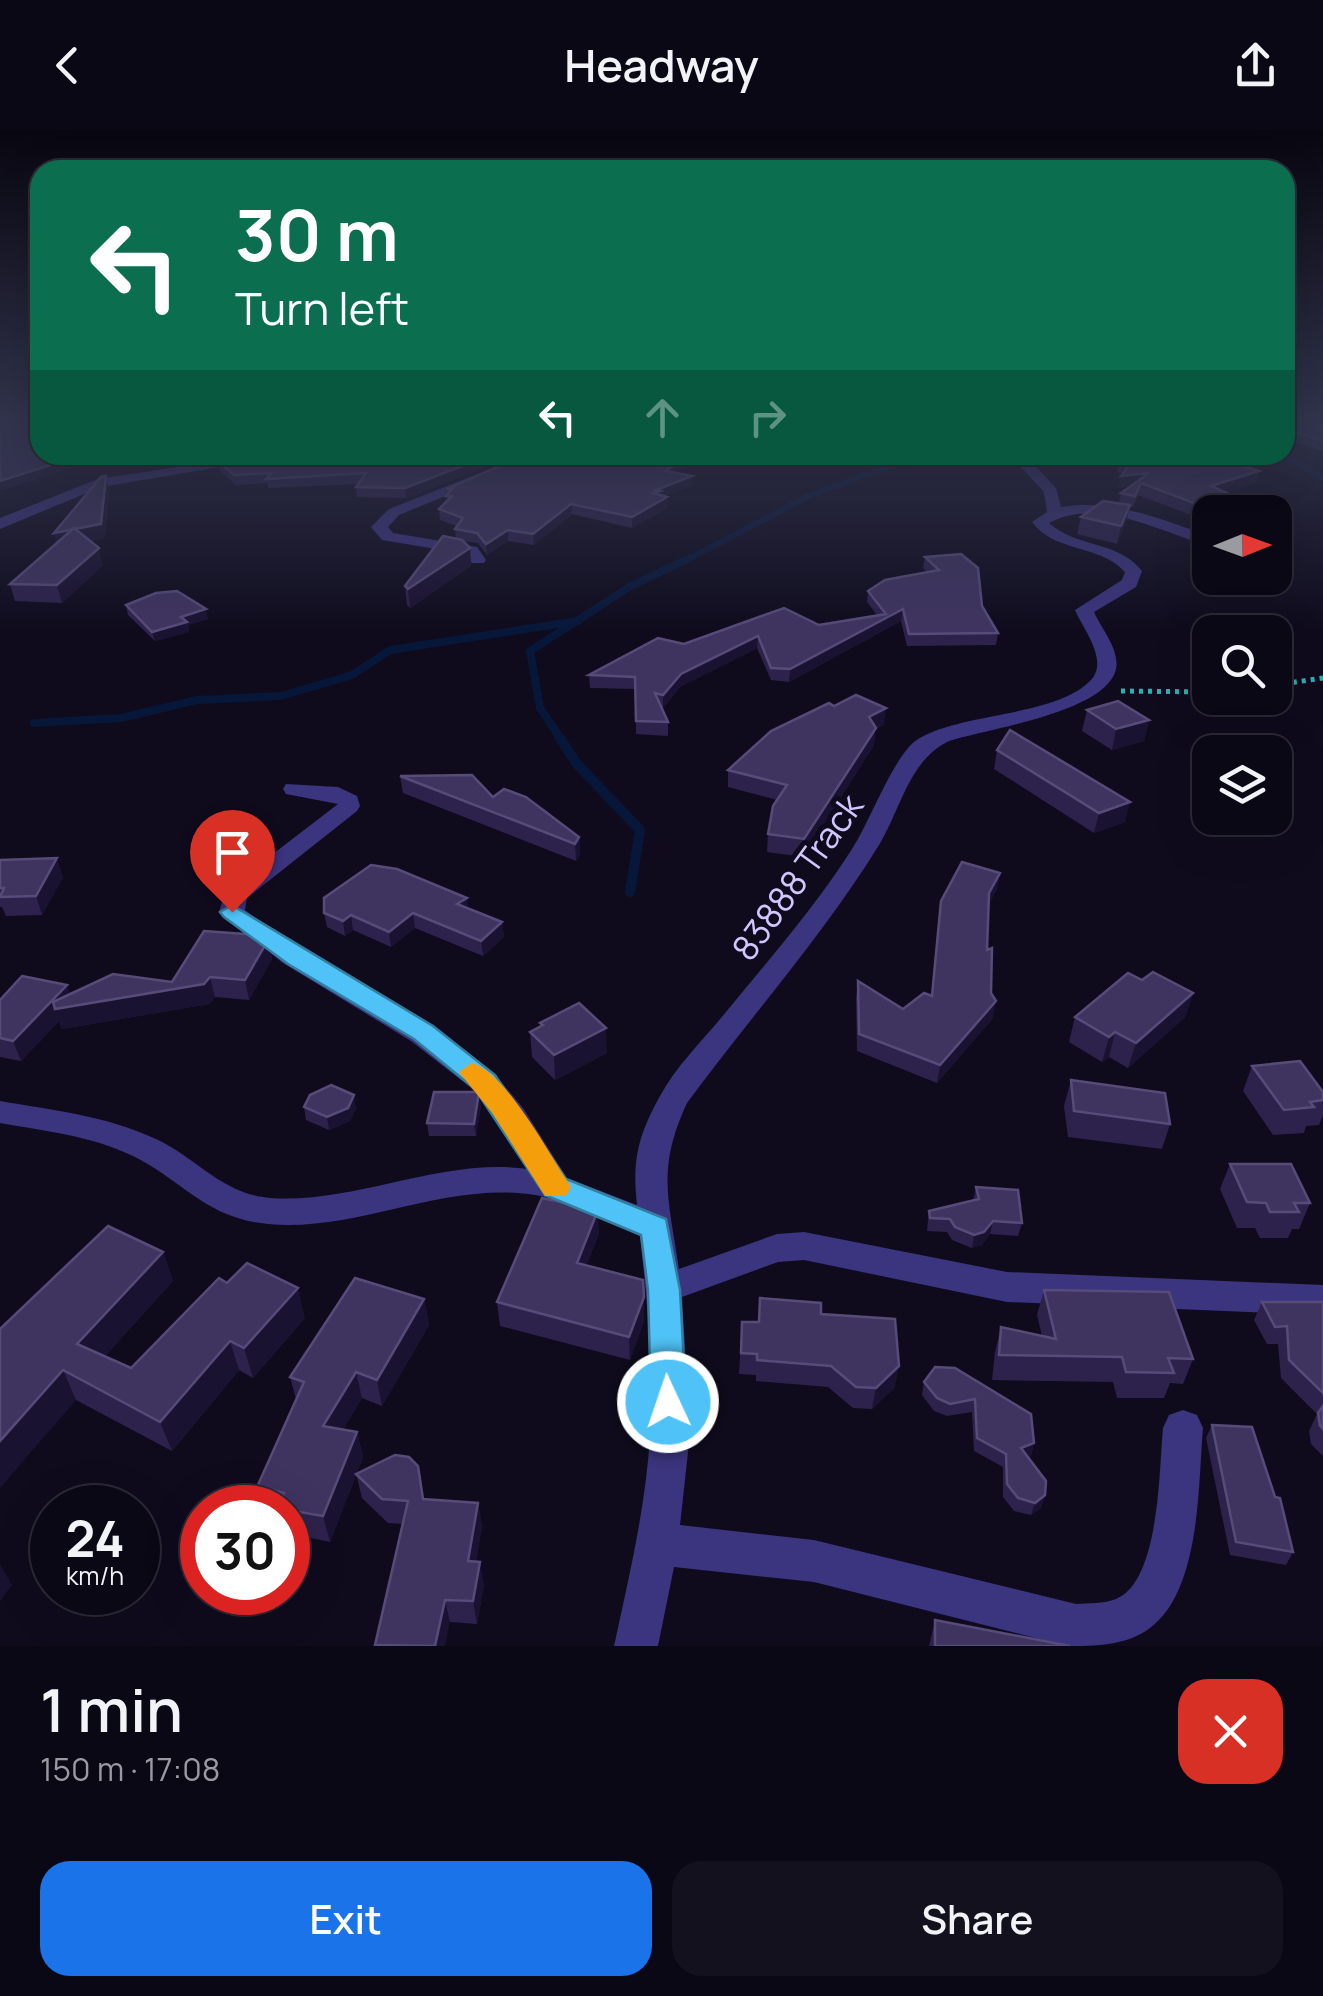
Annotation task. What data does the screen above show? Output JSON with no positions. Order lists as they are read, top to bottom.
{
  "streets": {
    "street": ["83888 Track"]
  },
  "north": "right",
  "page": {
    "header": "Headway",
    "turn": ["30 m", "Turn left"],
    "speed": "24 km/h",
    "limit": "30",
    "heading": ["1 min", "150 m · 17:08"],
    "buttons": ["Exit", "Share"]
  }
}
